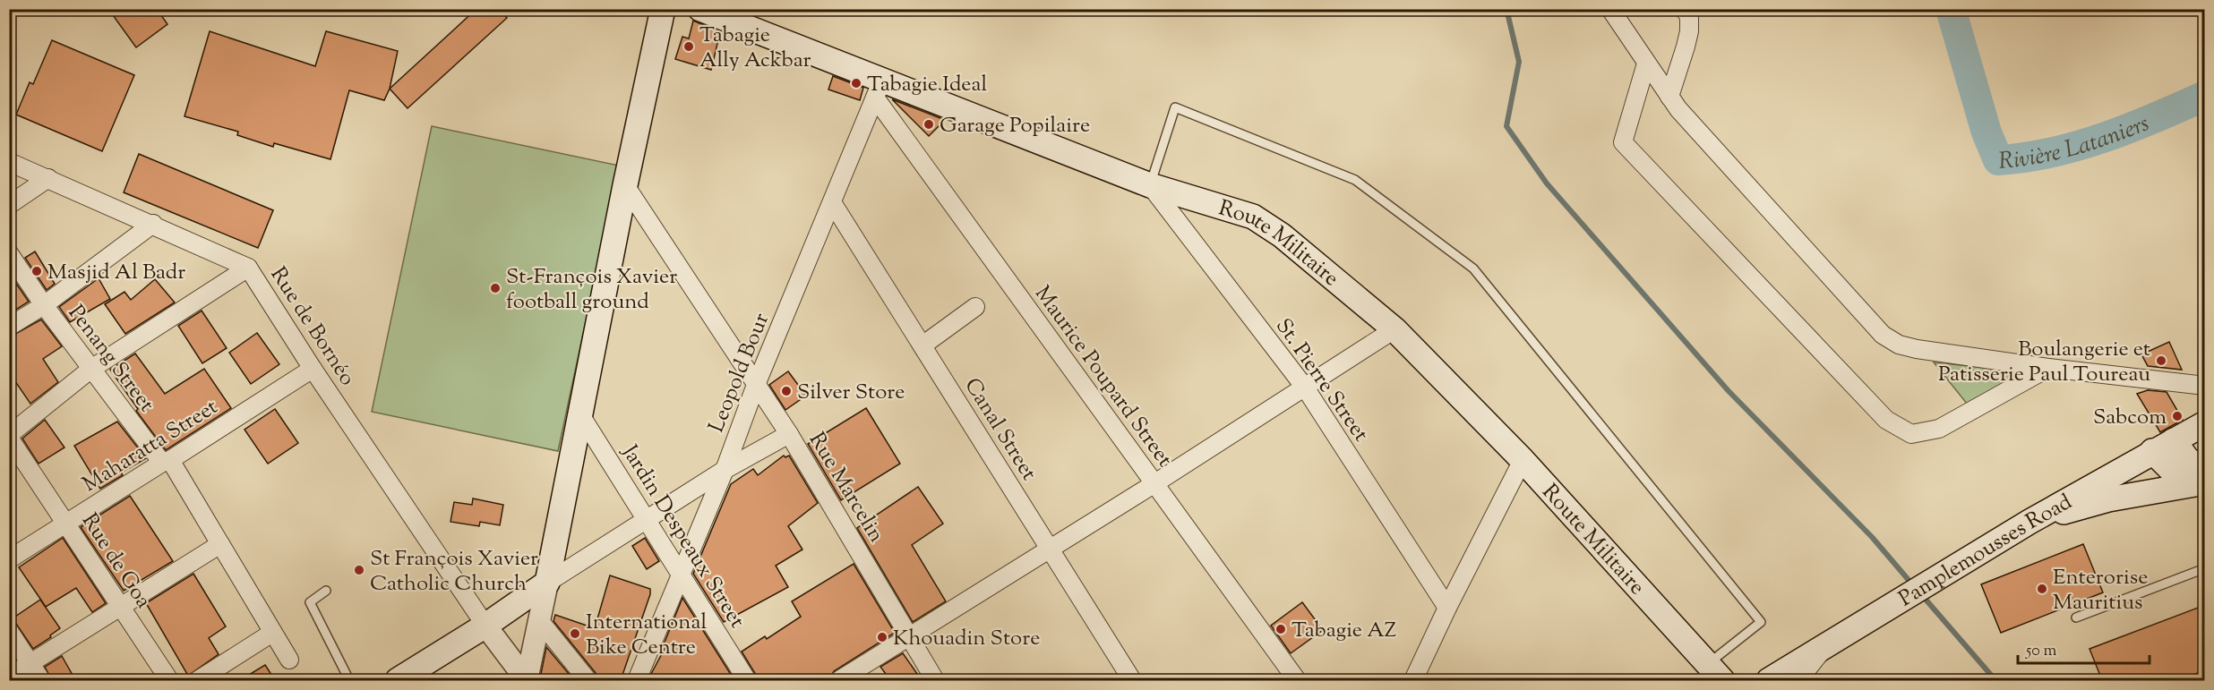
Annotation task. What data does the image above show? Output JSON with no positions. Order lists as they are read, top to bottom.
{
  "streets": {
    "main road": ["Route Militaire", "Pamplemousses Road"],
    "street": [
      "Rue de Bornéo",
      "Penang Street",
      "Leopold Bour",
      "Maurice Poupard Street",
      "St. Pierre Street",
      "Canal Street",
      "Maharatta Street",
      "Rue Marcelin",
      "Jardin Despeaux Street",
      "Rue de Goa"
    ]
  },
  "crossings": [
    ["Route Militaire", "Leopold Bour"],
    ["Route Militaire", "Maurice Poupard Street"],
    ["Route Militaire", "St. Pierre Street"],
    ["Rue de Bornéo", "Maharatta Street"],
    ["Penang Street", "Maharatta Street"],
    ["Leopold Bour", "Maurice Poupard Street"],
    ["Leopold Bour", "Canal Street"],
    ["Leopold Bour", "Rue Marcelin"],
    ["Leopold Bour", "Jardin Despeaux Street"],
    ["Maharatta Street", "Rue de Goa"]
  ],
  "water": ["Rivière Lataniers"],
  "places": [
    "Tabagie Ally Ackbar",
    "Tabagie Ideal",
    "Garage Popilaire",
    "Masjid Al Badr",
    "St-François Xavier football ground",
    "Boulangerie et Patisserie Paul Toureau",
    "Silver Store",
    "Sabcom",
    "St François Xavier Catholic Church",
    "Enterorise Mauritius",
    "Tabagie AZ",
    "International Bike Centre",
    "Khouadin Store"
  ],
  "scale_bar": "50 m"
}
